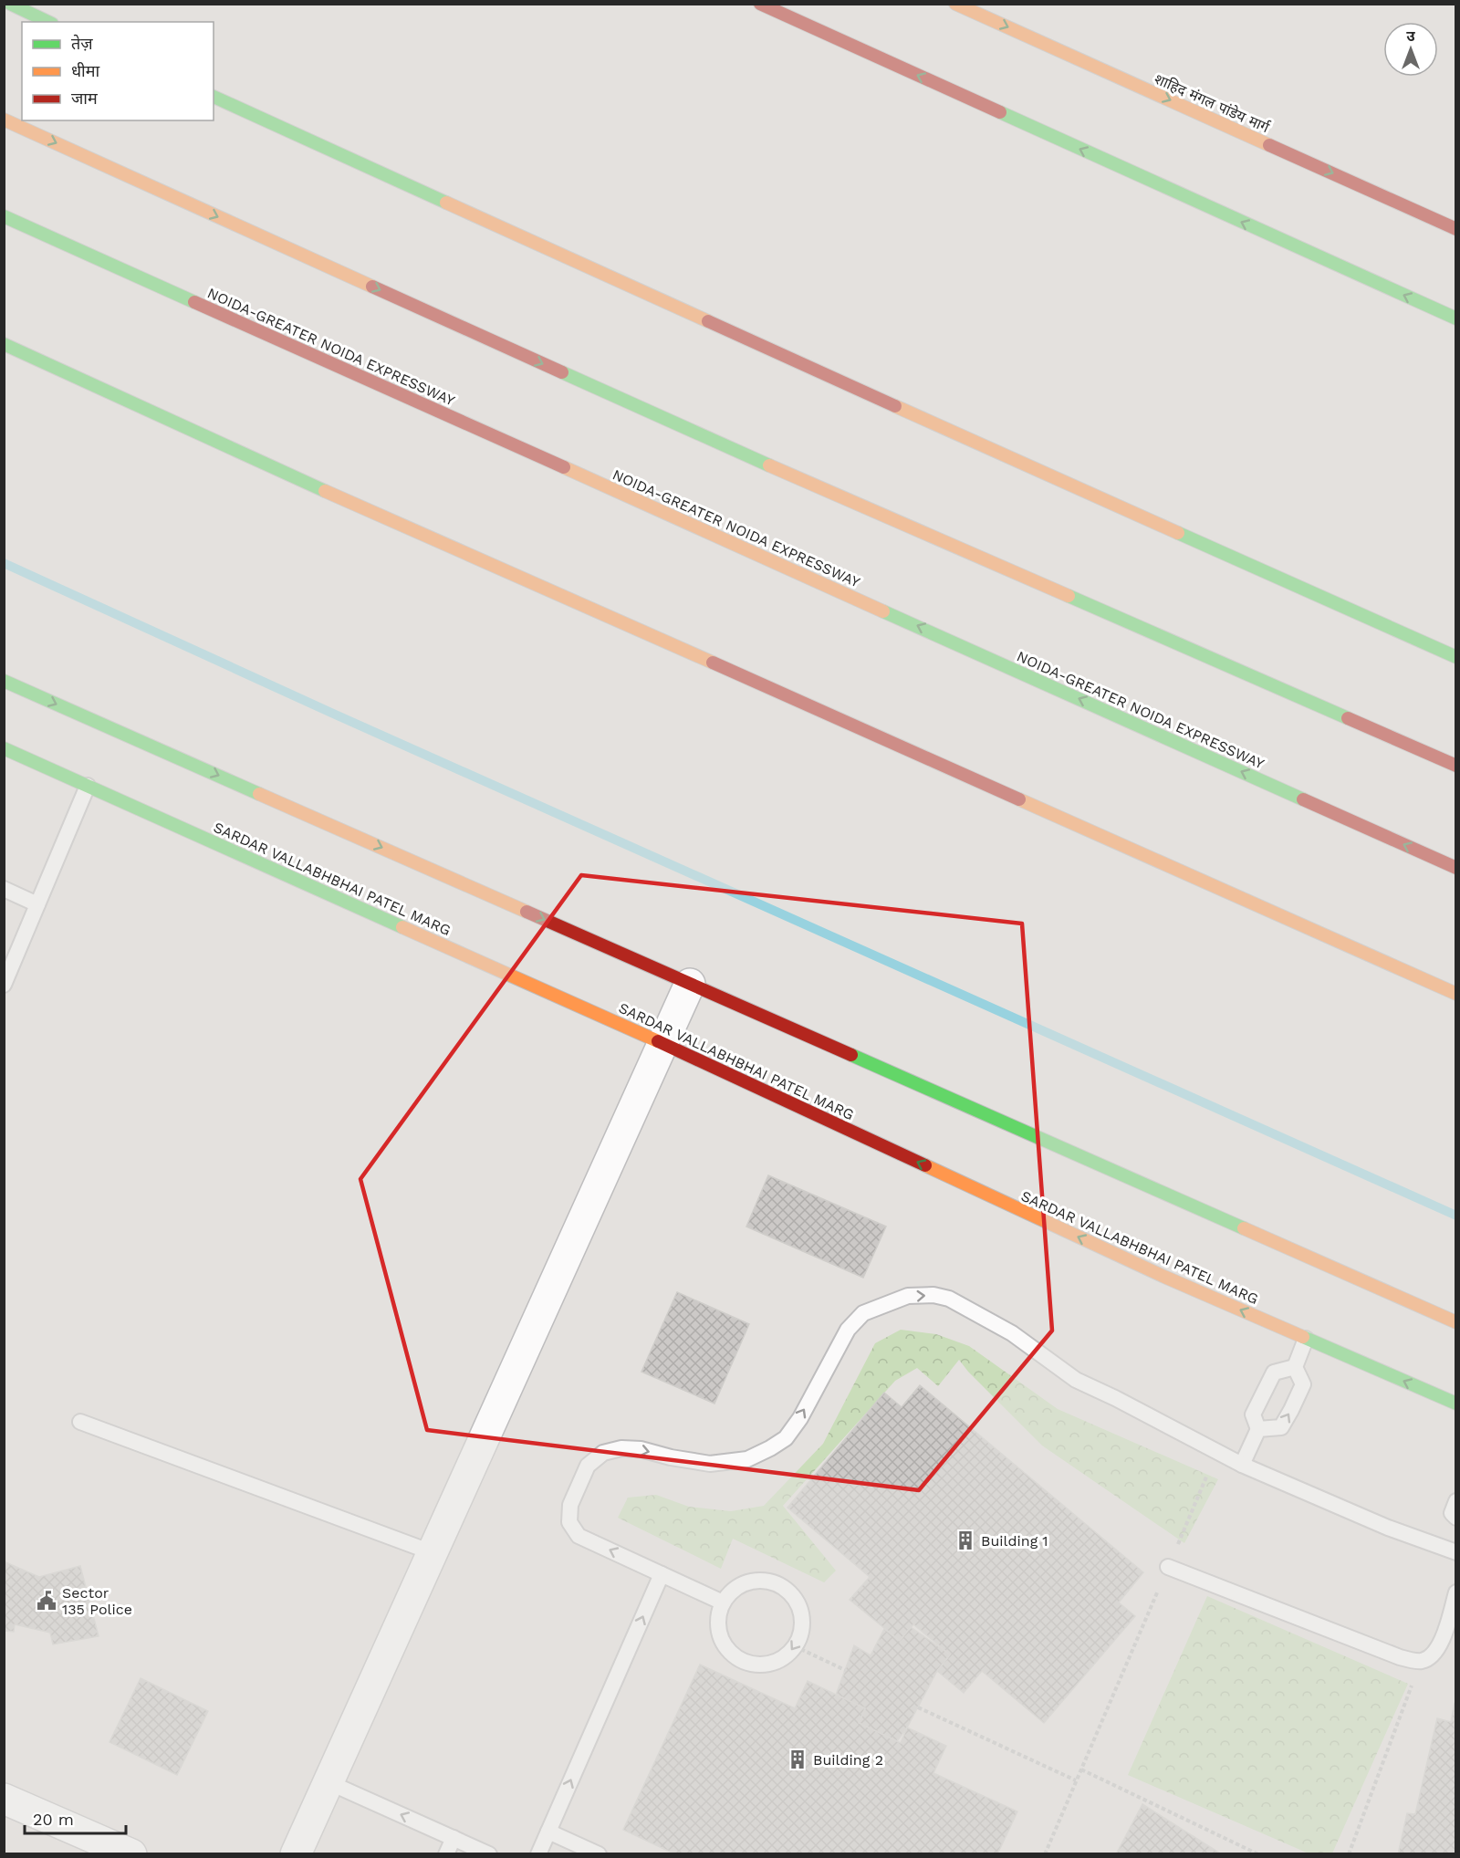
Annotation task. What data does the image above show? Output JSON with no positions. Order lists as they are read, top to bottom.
{
  "streets": {
    "main road": ["शाहिद मंगल पांडेय मार्ग", "NOIDA-GREATER NOIDA EXPRESSWAY", "SARDAR VALLABHBHAI PATEL MARG"]
  },
  "places": {
    "building": ["Building 1", "Building 2"],
    "public building": ["Sector 135 Police"]
  },
  "legend": ["तेज़", "धीमा", "जाम"],
  "scale_bar": "20 m",
  "north": "top"
}
